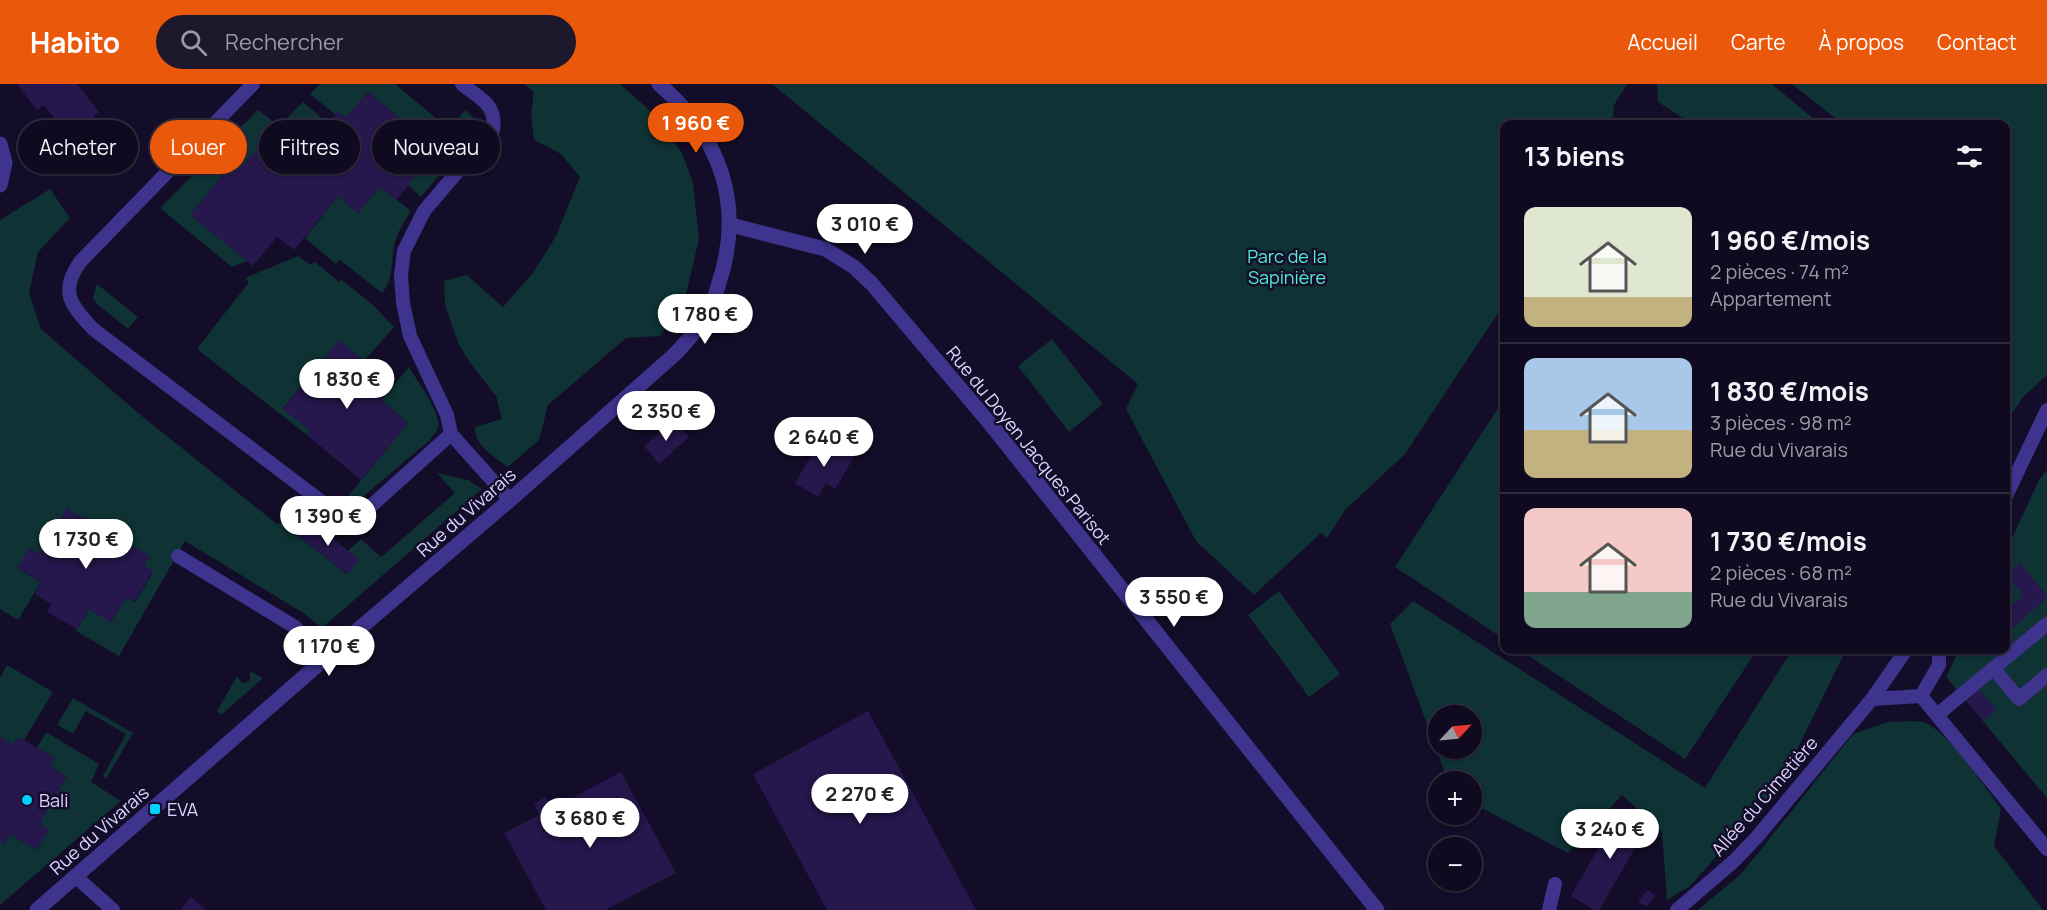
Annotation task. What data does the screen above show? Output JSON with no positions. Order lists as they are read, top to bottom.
{
  "streets": {
    "street": ["Rue du Doyen Jacques Parisot", "Rue du Vivarais"],
    "lane": ["Allée du Cimetière"]
  },
  "crossings": [
    ["Rue du Doyen Jacques Parisot", "Rue du Vivarais"]
  ],
  "parks": ["Parc de la Sapinière"],
  "places": {
    "other": ["Bali"],
    "transit": ["EVA"]
  },
  "north": "top right",
  "page": {
    "header": "Habito",
    "search": "Rechercher",
    "nav": [
      "Accueil",
      "Carte",
      "À propos",
      "Contact"
    ],
    "price": [
      "1 960 €",
      "3 010 €",
      "1 780 €",
      "1 830 €",
      "2 350 €",
      "2 640 €",
      "1 390 €",
      "1 730 €",
      "3 550 €",
      "1 170 €",
      "2 270 €",
      "3 680 €",
      "3 240 €"
    ],
    "chip": [
      "Acheter",
      "Louer",
      "Filtres",
      "Nouveau"
    ],
    "heading": "13 biens",
    "list": [
      {
        "name": "1 960 €/mois",
        "note": "2 pièces · 74 m² · Appartement"
      },
      {
        "name": "1 830 €/mois",
        "note": "3 pièces · 98 m² · Rue du Vivarais"
      },
      {
        "name": "1 730 €/mois",
        "note": "2 pièces · 68 m² · Rue du Vivarais"
      }
    ],
    "map_buttons": ["+", "−"]
  }
}
